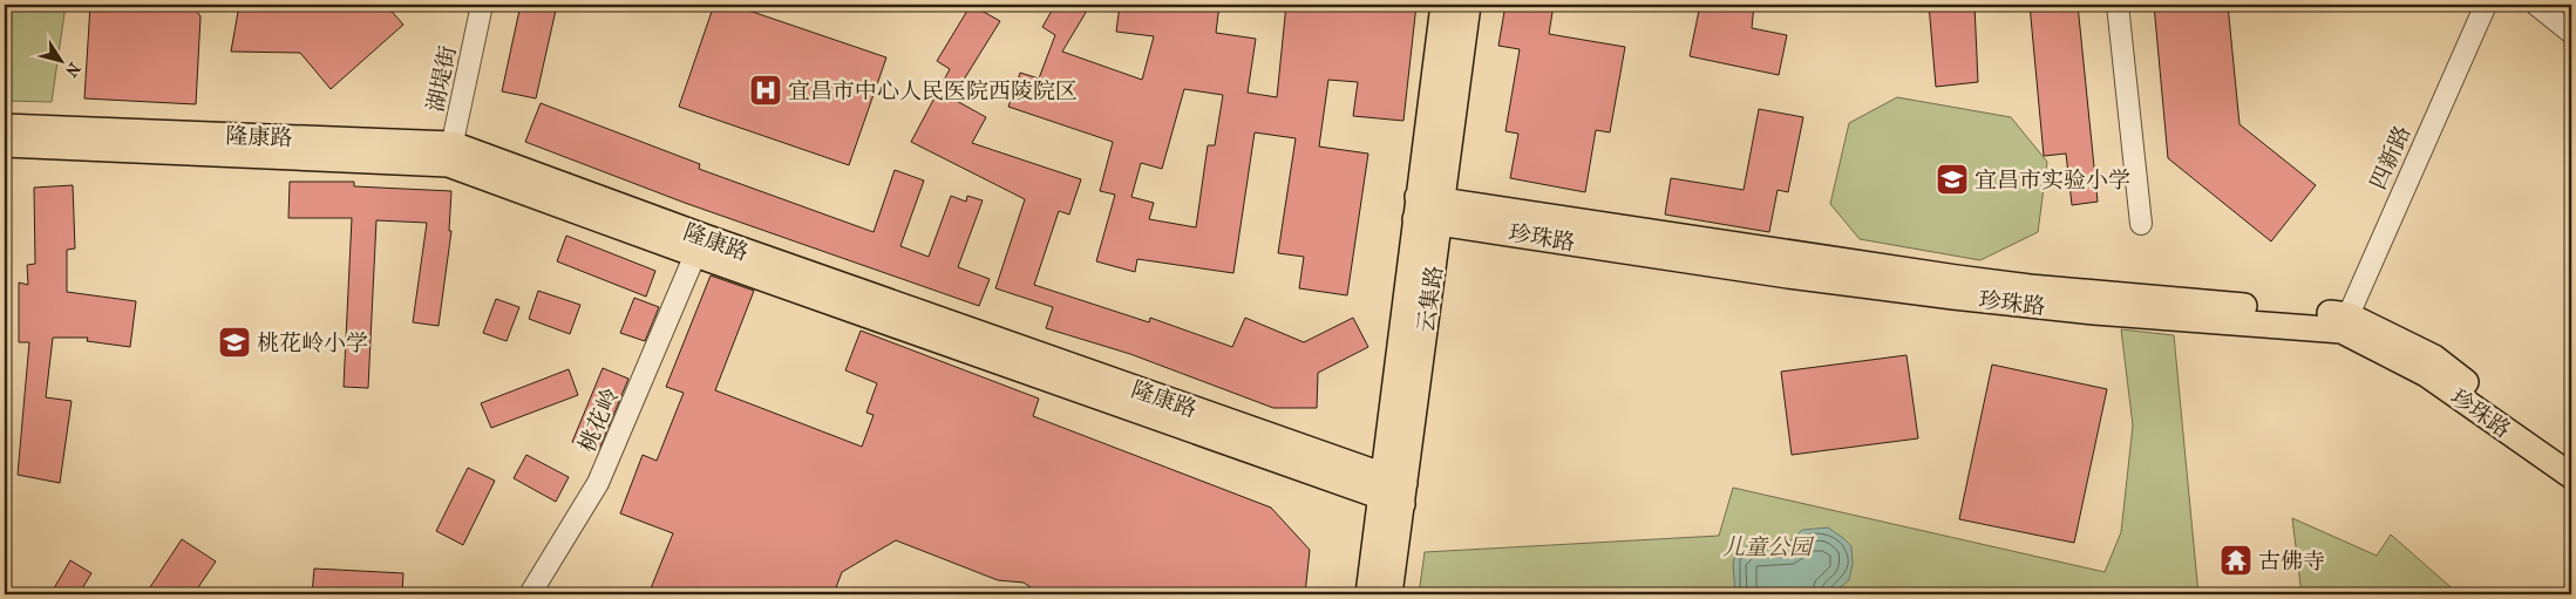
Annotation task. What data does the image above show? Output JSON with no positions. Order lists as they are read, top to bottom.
{
  "streets": {
    "main road": ["隆康路", "珍珠路", "云集路"],
    "street": ["湖堤街", "四新路", "桃花岭"]
  },
  "crossings": [
    ["湖堤街", "隆康路"],
    ["隆康路", "云集路"],
    ["隆康路", "桃花岭"],
    ["四新路", "珍珠路"],
    ["珍珠路", "云集路"]
  ],
  "parks": ["儿童公园"],
  "places": {
    "hospital": ["宜昌市中心人民医院西陵院区"],
    "school or university": ["宜昌市实验小学", "桃花岭小学"],
    "temple": ["古佛寺"]
  },
  "north": "bottom right"
}
